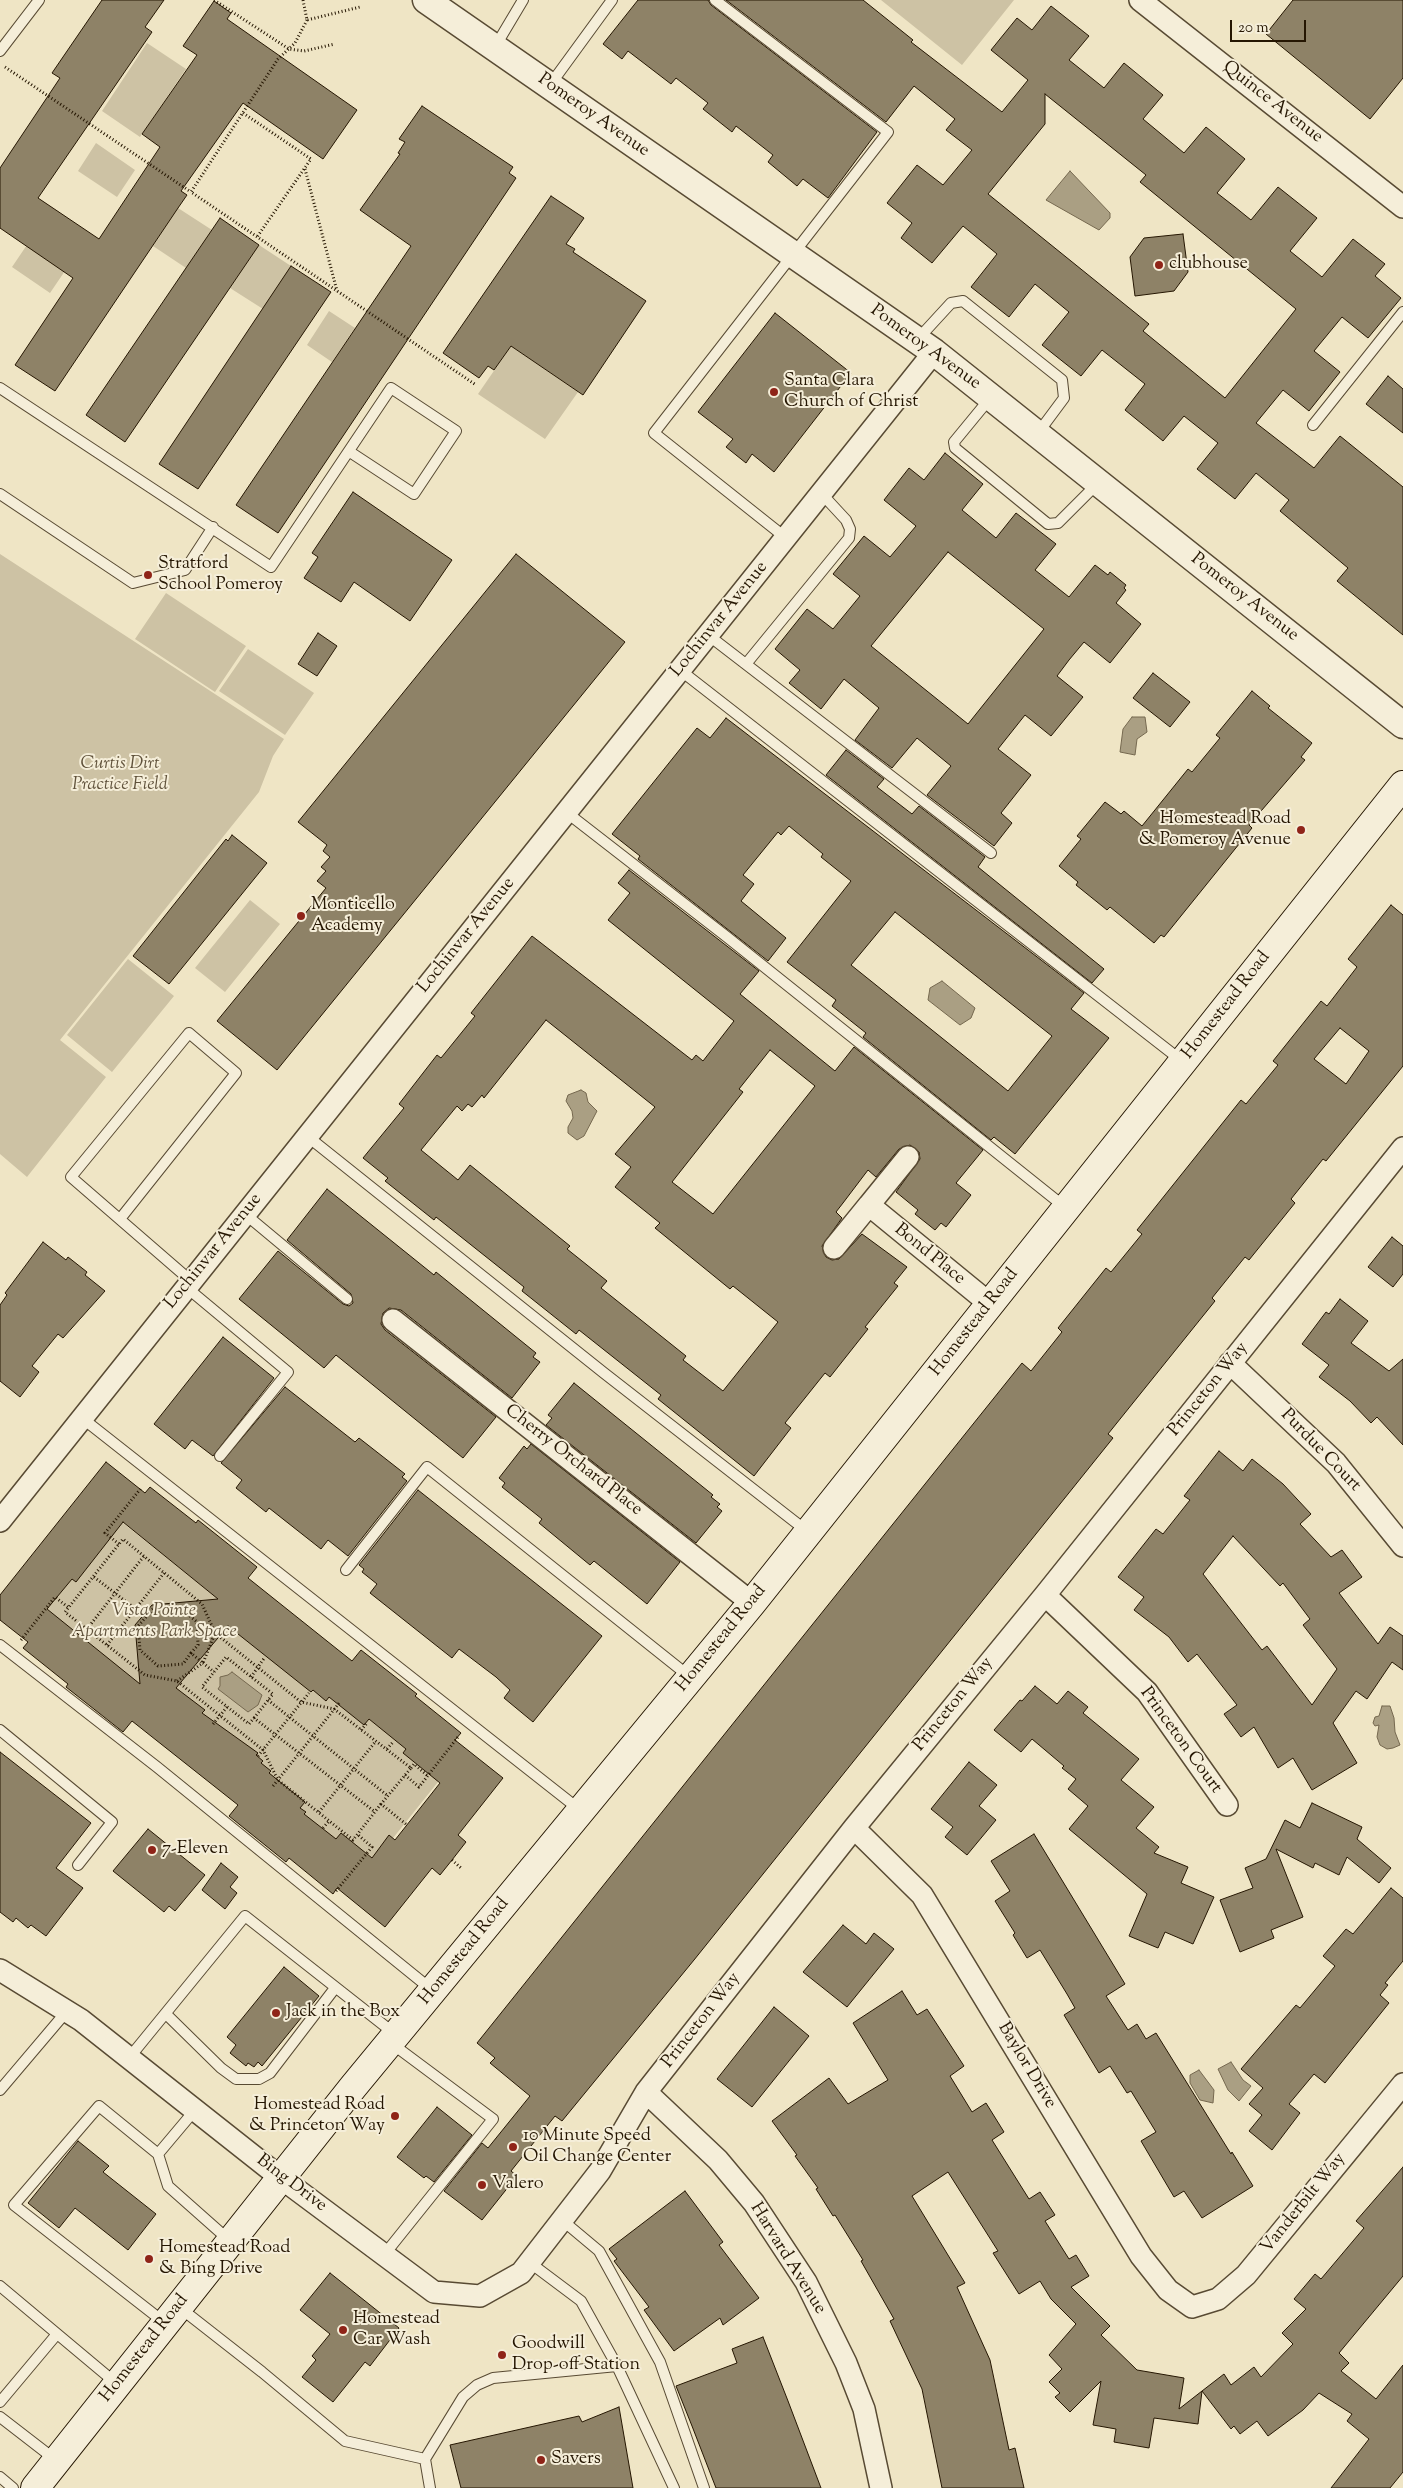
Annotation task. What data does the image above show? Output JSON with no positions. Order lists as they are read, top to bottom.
{
  "streets": {
    "main road": ["Homestead Road"],
    "street": [
      "Quince Avenue",
      "Pomeroy Avenue",
      "Lochinvar Avenue",
      "Bond Place",
      "Princeton Way",
      "Purdue Court",
      "Cherry Orchard Place",
      "Princeton Court",
      "Baylor Drive",
      "Bing Drive",
      "Vanderbilt Way",
      "Harvard Avenue"
    ]
  },
  "crossings": [
    ["Pomeroy Avenue", "Lochinvar Avenue"],
    ["Homestead Road", "Bond Place"],
    ["Homestead Road", "Cherry Orchard Place"],
    ["Homestead Road", "Bing Drive"],
    ["Princeton Way", "Purdue Court"],
    ["Princeton Way", "Princeton Court"],
    ["Princeton Way", "Baylor Drive"],
    ["Princeton Way", "Bing Drive"],
    ["Princeton Way", "Harvard Avenue"],
    ["Baylor Drive", "Vanderbilt Way"]
  ],
  "parks": ["Curtis Dirt Practice Field", "Vista Pointe Apartments Park Space"],
  "places": [
    "clubhouse",
    "Santa Clara Church of Christ",
    "Stratford School Pomeroy",
    "Homestead Road & Pomeroy Avenue",
    "Monticello Academy",
    "7-Eleven",
    "Jack in the Box",
    "Homestead Road & Princeton Way",
    "10 Minute Speed Oil Change Center",
    "Valero",
    "Homestead Road & Bing Drive",
    "Homestead Car Wash",
    "Goodwill Drop-off Station",
    "Savers"
  ],
  "scale_bar": "20 m"
}
